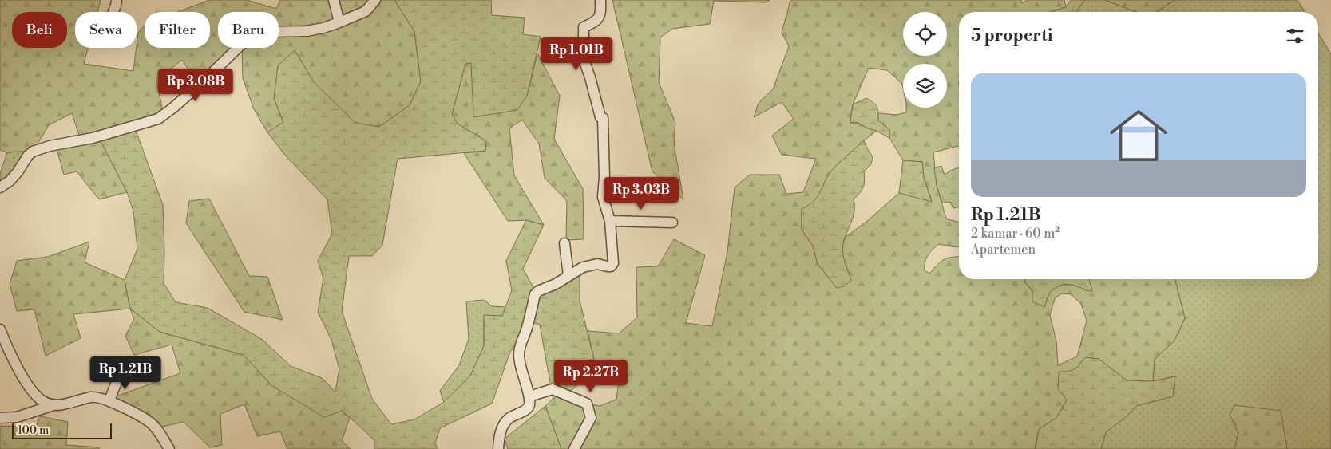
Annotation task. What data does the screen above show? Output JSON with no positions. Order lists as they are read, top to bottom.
{
  "scale_bar": "100 m",
  "page": {
    "chip": [
      "Beli",
      "Sewa",
      "Filter",
      "Baru"
    ],
    "heading": "5 properti",
    "price": [
      "Rp 1.01B",
      "Rp 3.08B",
      "Rp 3.03B",
      "Rp 1.21B",
      "Rp 2.27B"
    ],
    "list": [
      {
        "name": "Rp 1.21B",
        "note": "2 kamar · 60 m² · Apartemen"
      }
    ],
    "scale": "100 m"
  }
}
